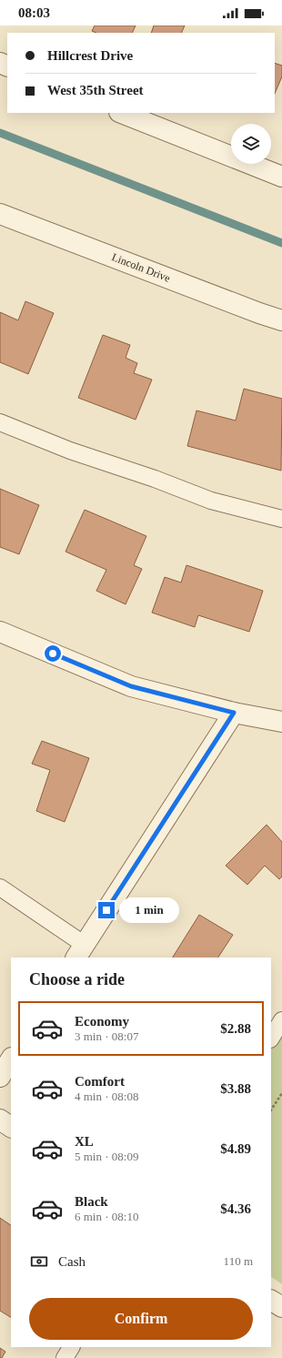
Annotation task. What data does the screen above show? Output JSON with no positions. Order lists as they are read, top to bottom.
{
  "streets": {
    "street": ["Lincoln Drive"]
  },
  "page": {
    "status": "08:03",
    "banner": ["Hillcrest Drive", "West 35th Street"],
    "bubble": "1 min",
    "heading": "Choose a ride",
    "list": [
      {
        "name": "Economy",
        "note": "3 min · 08:07",
        "value": "$2.88"
      },
      {
        "name": "Comfort",
        "note": "4 min · 08:08",
        "value": "$3.88"
      },
      {
        "name": "XL",
        "note": "5 min · 08:09",
        "value": "$4.89"
      },
      {
        "name": "Black",
        "note": "6 min · 08:10",
        "value": "$4.36"
      }
    ],
    "pay": ["Cash", "110 m"],
    "buttons": "Confirm"
  }
}
